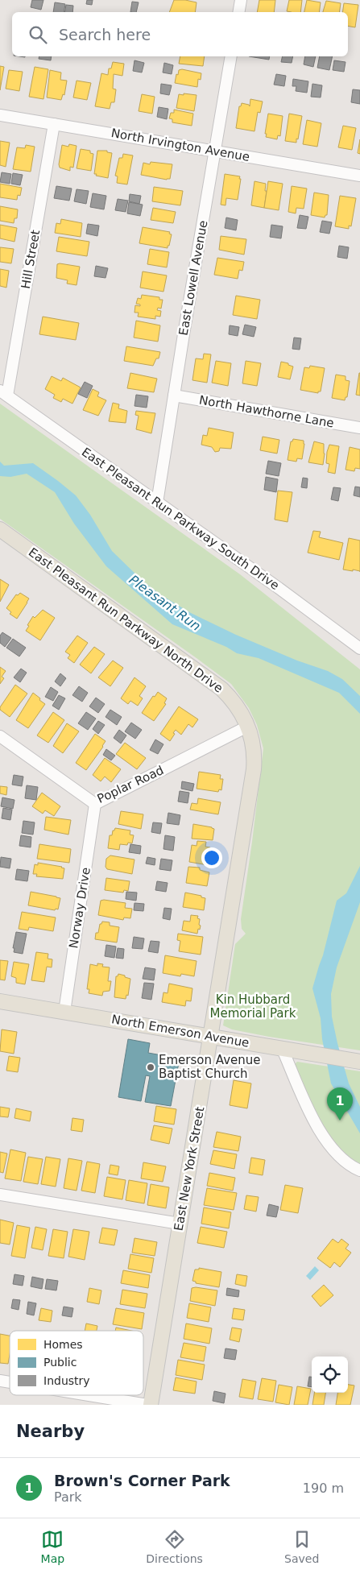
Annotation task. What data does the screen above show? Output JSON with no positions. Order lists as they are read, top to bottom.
{
  "streets": {
    "main road": ["East Pleasant Run Parkway North Drive", "North Emerson Avenue", "East New York Street"],
    "street": [
      "North Irvington Avenue",
      "Hill Street",
      "East Lowell Avenue",
      "North Hawthorne Lane",
      "East Pleasant Run Parkway South Drive",
      "Poplar Road",
      "Norway Drive"
    ]
  },
  "crossings": [
    ["North Irvington Avenue", "Hill Street"],
    ["North Irvington Avenue", "East Lowell Avenue"],
    ["Hill Street", "East Pleasant Run Parkway South Drive"],
    ["East Lowell Avenue", "North Hawthorne Lane"],
    ["East Lowell Avenue", "East Pleasant Run Parkway South Drive"],
    ["East Pleasant Run Parkway North Drive", "Poplar Road"],
    ["East Pleasant Run Parkway North Drive", "East New York Street"],
    ["Poplar Road", "Norway Drive"],
    ["Norway Drive", "North Emerson Avenue"],
    ["North Emerson Avenue", "East New York Street"]
  ],
  "water": ["Pleasant Run"],
  "parks": ["Kin Hubbard Memorial Park"],
  "places": ["Emerson Avenue Baptist Church"],
  "legend": ["Homes", "Public", "Industry"],
  "page": {
    "search": "Search here",
    "pins": "1",
    "heading": "Nearby",
    "list": [
      {
        "mark": "1",
        "name": "Brown's Corner Park",
        "note": "Park",
        "value": "190 m"
      }
    ],
    "nav": ["Map", "Directions", "Saved"]
  }
}
